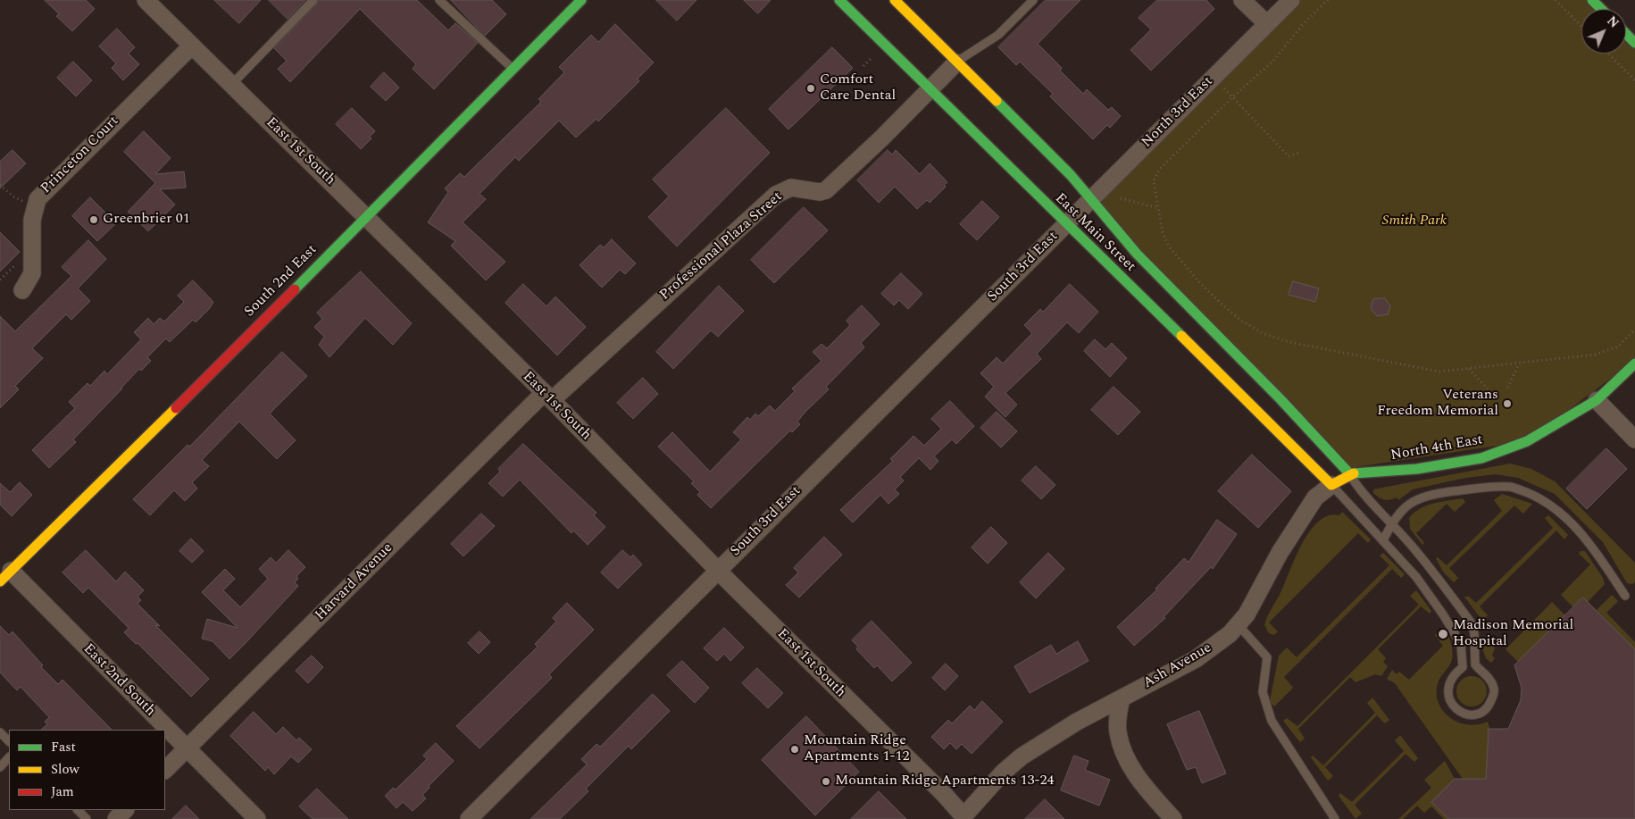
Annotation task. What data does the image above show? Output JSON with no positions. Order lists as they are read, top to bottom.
{
  "streets": {
    "street": [
      "North 3rd East",
      "East 1st South",
      "Princeton Court",
      "East Main Street",
      "Professional Plaza Street",
      "South 3rd East",
      "South 2nd East",
      "North 4th East",
      "Harvard Avenue",
      "Ash Avenue",
      "East 2nd South"
    ]
  },
  "crossings": [
    ["North 3rd East", "East Main Street"],
    ["North 3rd East", "South 3rd East"],
    ["East 1st South", "Princeton Court"],
    ["East 1st South", "Professional Plaza Street"],
    ["East 1st South", "South 3rd East"],
    ["East 1st South", "South 2nd East"],
    ["East 1st South", "Harvard Avenue"],
    ["East 1st South", "Ash Avenue"],
    ["East Main Street", "Professional Plaza Street"],
    ["East Main Street", "South 3rd East"],
    ["East Main Street", "North 4th East"],
    ["East Main Street", "Ash Avenue"],
    ["Professional Plaza Street", "Harvard Avenue"],
    ["South 2nd East", "East 2nd South"],
    ["North 4th East", "Ash Avenue"],
    ["Harvard Avenue", "East 2nd South"]
  ],
  "parks": ["Smith Park"],
  "places": [
    "Comfort Care Dental",
    "Greenbrier 01",
    "Veterans Freedom Memorial",
    "Madison Memorial Hospital",
    "Mountain Ridge Apartments 1-12",
    "Mountain Ridge Apartments 13-24"
  ],
  "legend": ["Fast", "Slow", "Jam"],
  "north": "top right"
}
